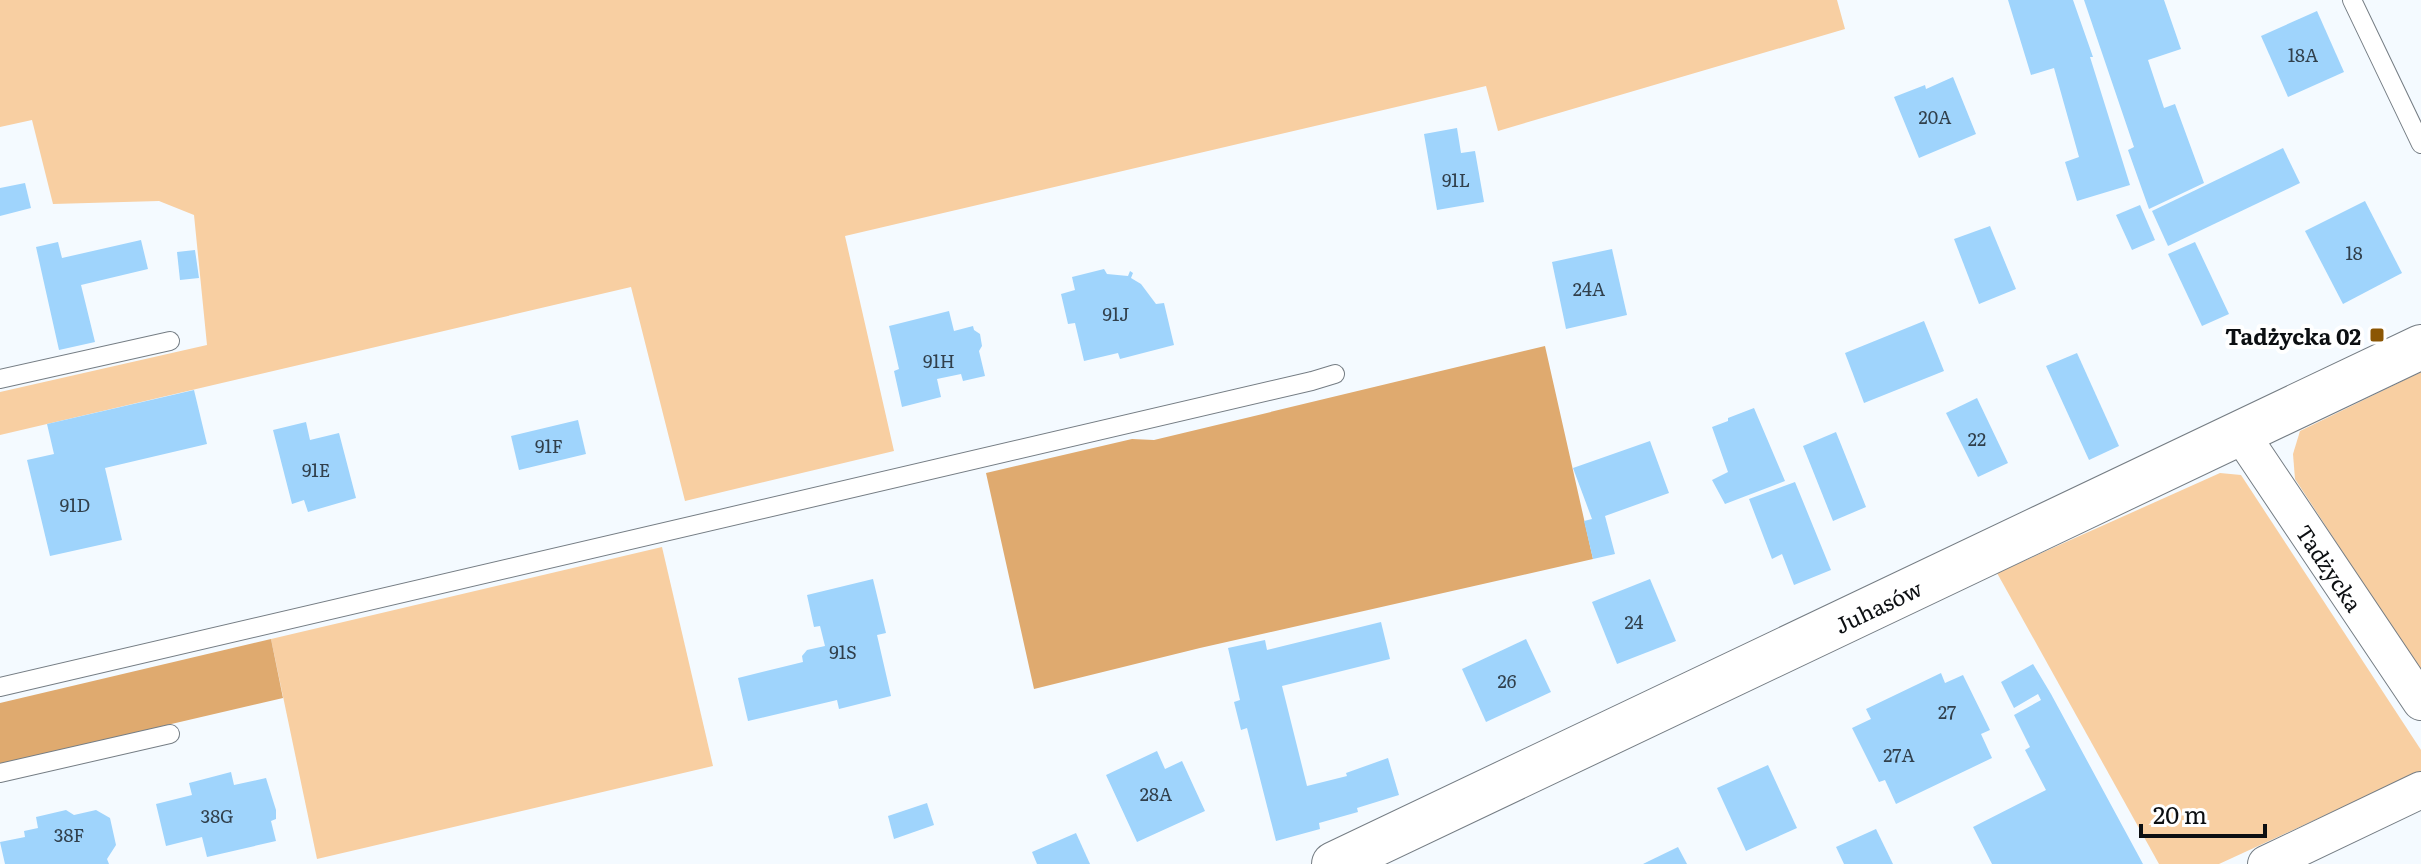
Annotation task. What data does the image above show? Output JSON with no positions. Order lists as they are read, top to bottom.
{
  "streets": {
    "street": ["Tadżycka", "Juhasów"]
  },
  "crossings": [
    ["Tadżycka", "Juhasów"]
  ],
  "places": {
    "transit": ["Tadżycka 02"]
  },
  "house_numbers": [
    "18A",
    "20A",
    "91L",
    "18",
    "24A",
    "91J",
    "91H",
    "22",
    "91F",
    "91E",
    "91D",
    "24",
    "91S",
    "26",
    "27",
    "27A",
    "28A",
    "38G",
    "38F"
  ],
  "scale_bar": "20 m"
}
